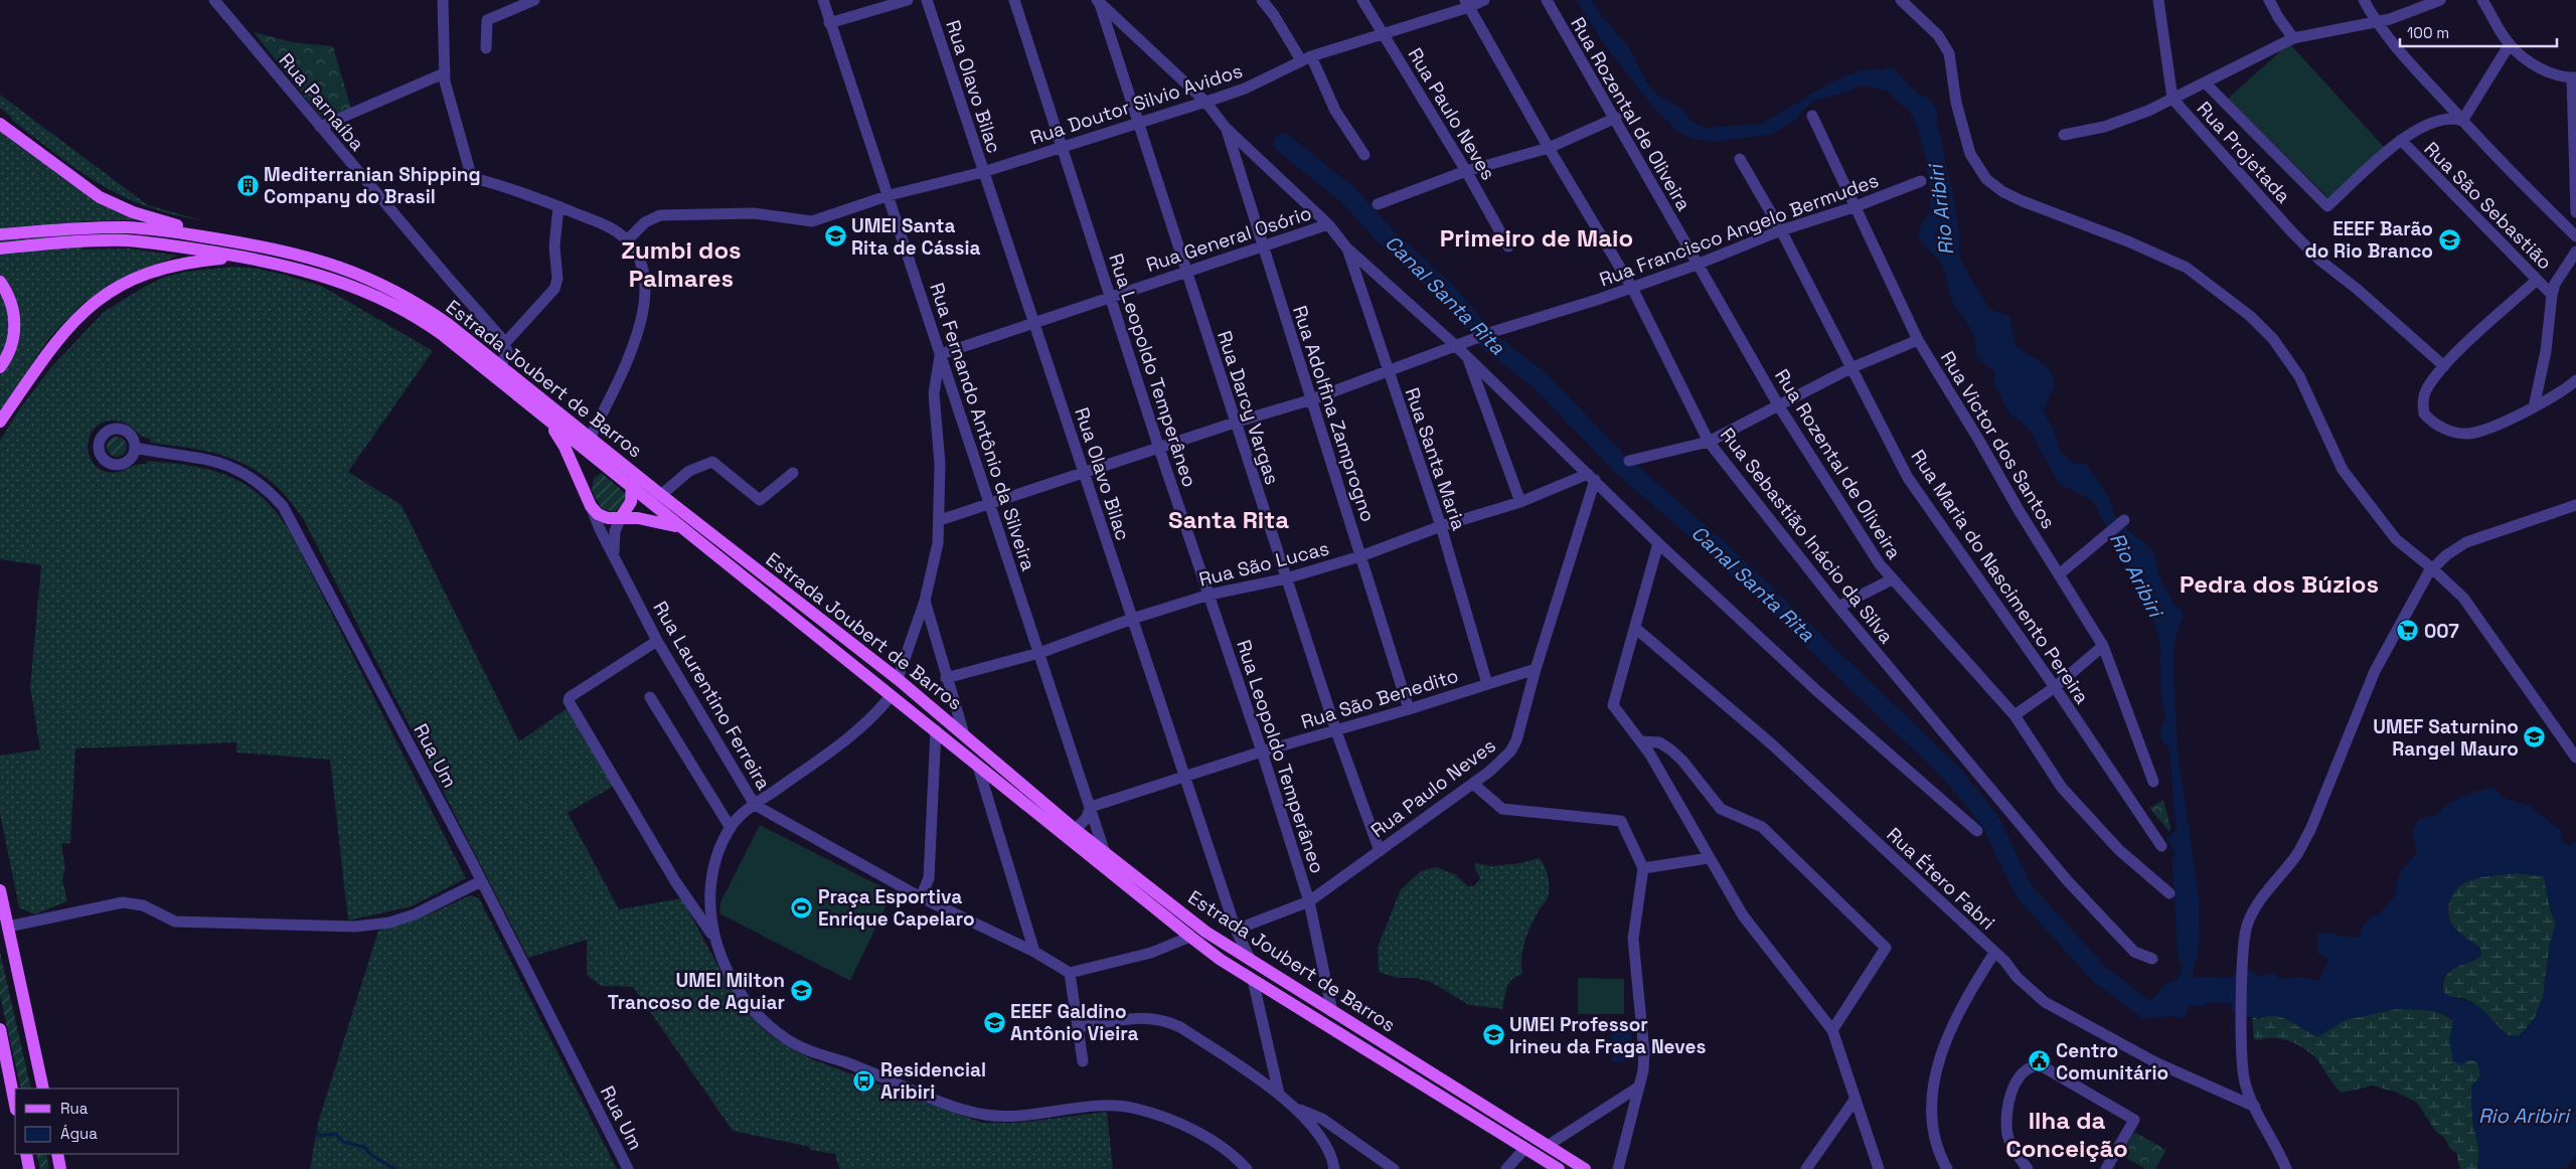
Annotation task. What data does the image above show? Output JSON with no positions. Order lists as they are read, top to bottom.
{
  "streets": {
    "main road": ["Estrada Joubert de Barros"],
    "street": [
      "Rua Olavo Bilac",
      "Rua Parnaíba",
      "Rua Doutor Silvio Avidos",
      "Rua Paulo Neves",
      "Rua Rozental de Oliveira",
      "Rua Projetada",
      "Rua São Sebastião",
      "Rua Francisco Angelo Bermudes",
      "Rua General Osório",
      "Rua Leopoldo Temperâneo",
      "Rua Darcy Vargas",
      "Rua Adolfina Zamprogno",
      "Rua Fernando Antônio da Silveira",
      "Rua Victor dos Santos",
      "Rua Santa Maria",
      "Rua Sebastião Inácio da Silva",
      "Rua São Lucas",
      "Rua Maria do Nascimento Pereira",
      "Rua Laurentino Ferreira",
      "Rua São Benedito",
      "Rua Um",
      "Rua Étero Fabri"
    ]
  },
  "crossings": [
    ["Rua Olavo Bilac", "Rua Doutor Silvio Avidos"],
    ["Rua Olavo Bilac", "Rua Paulo Neves"],
    ["Rua Olavo Bilac", "Rua Francisco Angelo Bermudes"],
    ["Rua Olavo Bilac", "Rua General Osório"],
    ["Rua Olavo Bilac", "Estrada Joubert de Barros"],
    ["Rua Olavo Bilac", "Rua São Lucas"],
    ["Rua Olavo Bilac", "Rua São Benedito"],
    ["Rua Doutor Silvio Avidos", "Rua Paulo Neves"],
    ["Rua Doutor Silvio Avidos", "Rua Leopoldo Temperâneo"],
    ["Rua Doutor Silvio Avidos", "Rua Darcy Vargas"],
    ["Rua Doutor Silvio Avidos", "Rua Fernando Antônio da Silveira"],
    ["Rua Doutor Silvio Avidos", "Rua Sebastião Inácio da Silva"],
    ["Rua Paulo Neves", "Rua Leopoldo Temperâneo"],
    ["Rua Paulo Neves", "Rua Darcy Vargas"],
    ["Rua Paulo Neves", "Rua São Lucas"],
    ["Rua Paulo Neves", "Rua São Benedito"],
    ["Rua Rozental de Oliveira", "Rua Francisco Angelo Bermudes"],
    ["Rua Francisco Angelo Bermudes", "Rua Leopoldo Temperâneo"],
    ["Rua Francisco Angelo Bermudes", "Rua Darcy Vargas"],
    ["Rua Francisco Angelo Bermudes", "Rua Adolfina Zamprogno"],
    ["Rua Francisco Angelo Bermudes", "Rua Fernando Antônio da Silveira"],
    ["Rua Francisco Angelo Bermudes", "Rua Victor dos Santos"],
    ["Rua Francisco Angelo Bermudes", "Rua Santa Maria"],
    ["Rua Francisco Angelo Bermudes", "Rua Sebastião Inácio da Silva"],
    ["Rua Francisco Angelo Bermudes", "Rua Maria do Nascimento Pereira"],
    ["Rua General Osório", "Rua Leopoldo Temperâneo"],
    ["Rua General Osório", "Rua Darcy Vargas"],
    ["Rua General Osório", "Rua Adolfina Zamprogno"],
    ["Rua General Osório", "Rua Fernando Antônio da Silveira"],
    ["Rua Leopoldo Temperâneo", "Estrada Joubert de Barros"],
    ["Rua Leopoldo Temperâneo", "Rua São Lucas"],
    ["Rua Leopoldo Temperâneo", "Rua São Benedito"],
    ["Estrada Joubert de Barros", "Rua Fernando Antônio da Silveira"],
    ["Rua Darcy Vargas", "Rua São Lucas"],
    ["Rua Darcy Vargas", "Rua São Benedito"],
    ["Rua Adolfina Zamprogno", "Rua São Lucas"],
    ["Rua Adolfina Zamprogno", "Rua São Benedito"],
    ["Rua Fernando Antônio da Silveira", "Rua São Lucas"],
    ["Rua Fernando Antônio da Silveira", "Rua São Benedito"],
    ["Rua Santa Maria", "Rua São Lucas"],
    ["Rua Santa Maria", "Rua São Benedito"]
  ],
  "districts": [
    "Primeiro de Maio",
    "Zumbi dos Palmares",
    "Santa Rita",
    "Pedra dos Búzios",
    "Ilha da Conceição"
  ],
  "water": ["Rio Aribiri", "Canal Santa Rita"],
  "places": {
    "building": ["Mediterranian Shipping Company do Brasil"],
    "school or university": [
      "UMEI Santa Rita de Cássia",
      "EEEF Barão do Rio Branco",
      "UMEF Saturnino Rangel Mauro",
      "UMEI Milton Trancoso de Aguiar",
      "EEEF Galdino Antônio Vieira",
      "UMEI Professor Irineu da Fraga Neves"
    ],
    "supermarket": ["007"],
    "sports": ["Praça Esportiva Enrique Capelaro"],
    "public building": ["Centro Comunitário"],
    "bus stop": ["Residencial Aribiri"]
  },
  "legend": ["Rua", "Água"],
  "scale_bar": "100 m"
}
